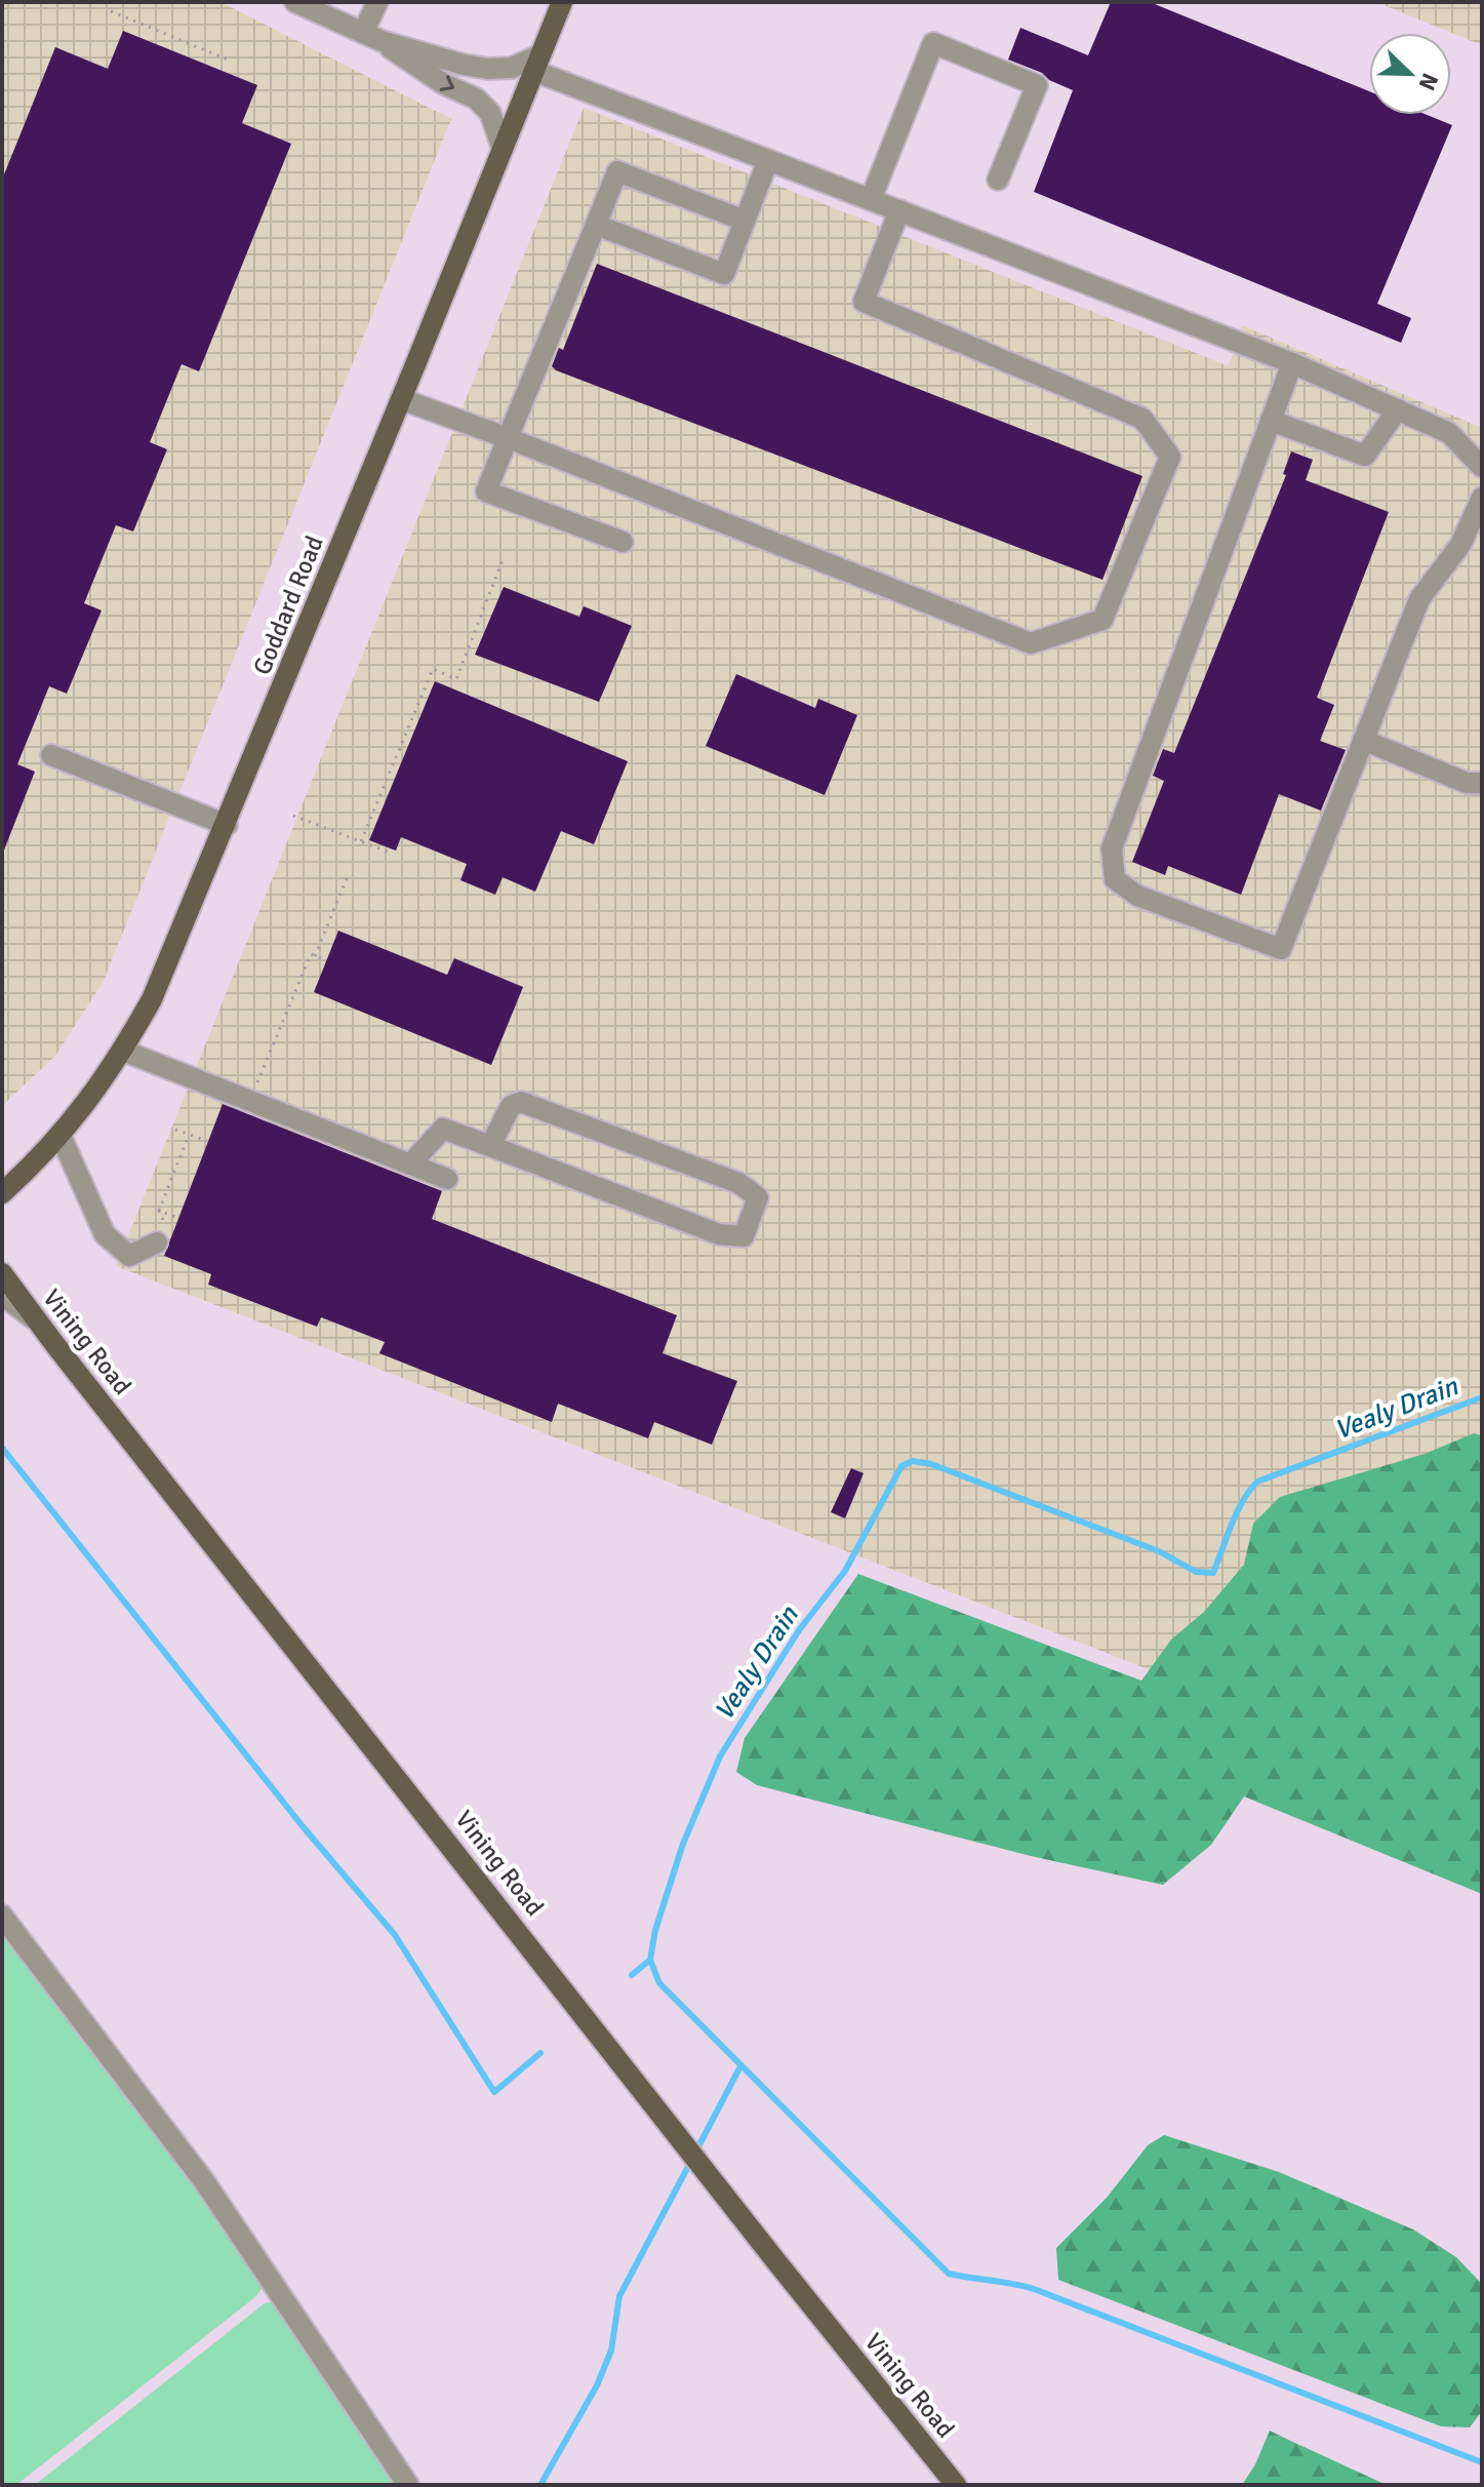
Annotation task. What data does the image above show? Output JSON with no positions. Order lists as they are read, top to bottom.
{
  "streets": {
    "main road": ["Goddard Road", "Vining Road"]
  },
  "water": ["Vealy Drain"],
  "north": "bottom right"
}
